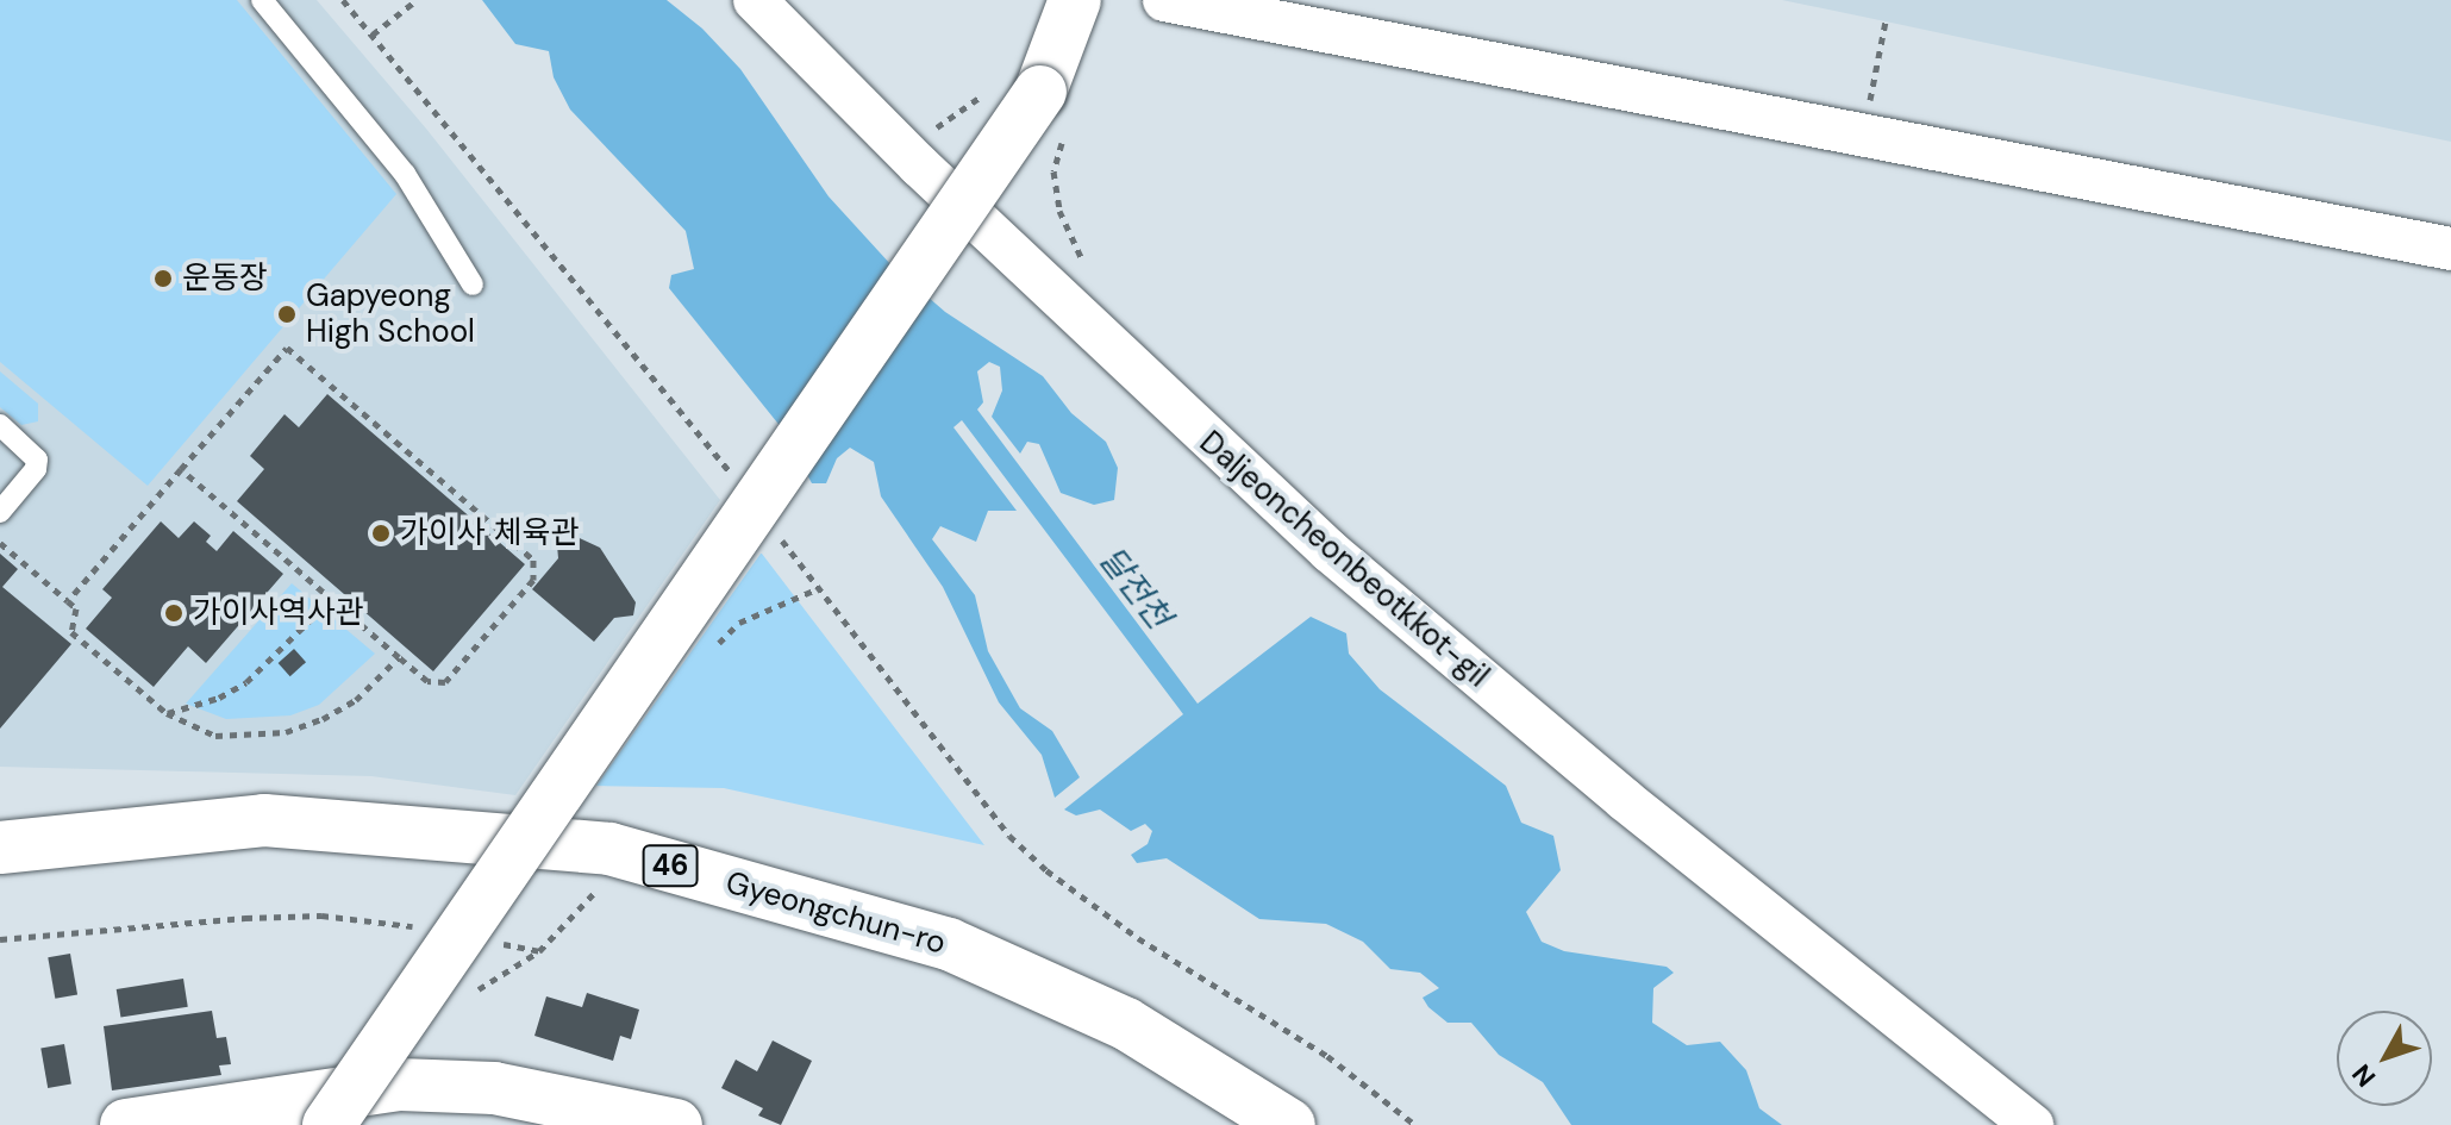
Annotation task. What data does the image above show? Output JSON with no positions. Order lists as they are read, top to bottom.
{
  "streets": {
    "main road": ["46", "Gyeongchun-ro"],
    "street": ["Daljeoncheonbeotkkot-gil"]
  },
  "water": ["달전천"],
  "places": [
    "운동장",
    "Gapyeong High School",
    "가이사 체육관",
    "가이사역사관"
  ],
  "north": "bottom left"
}
